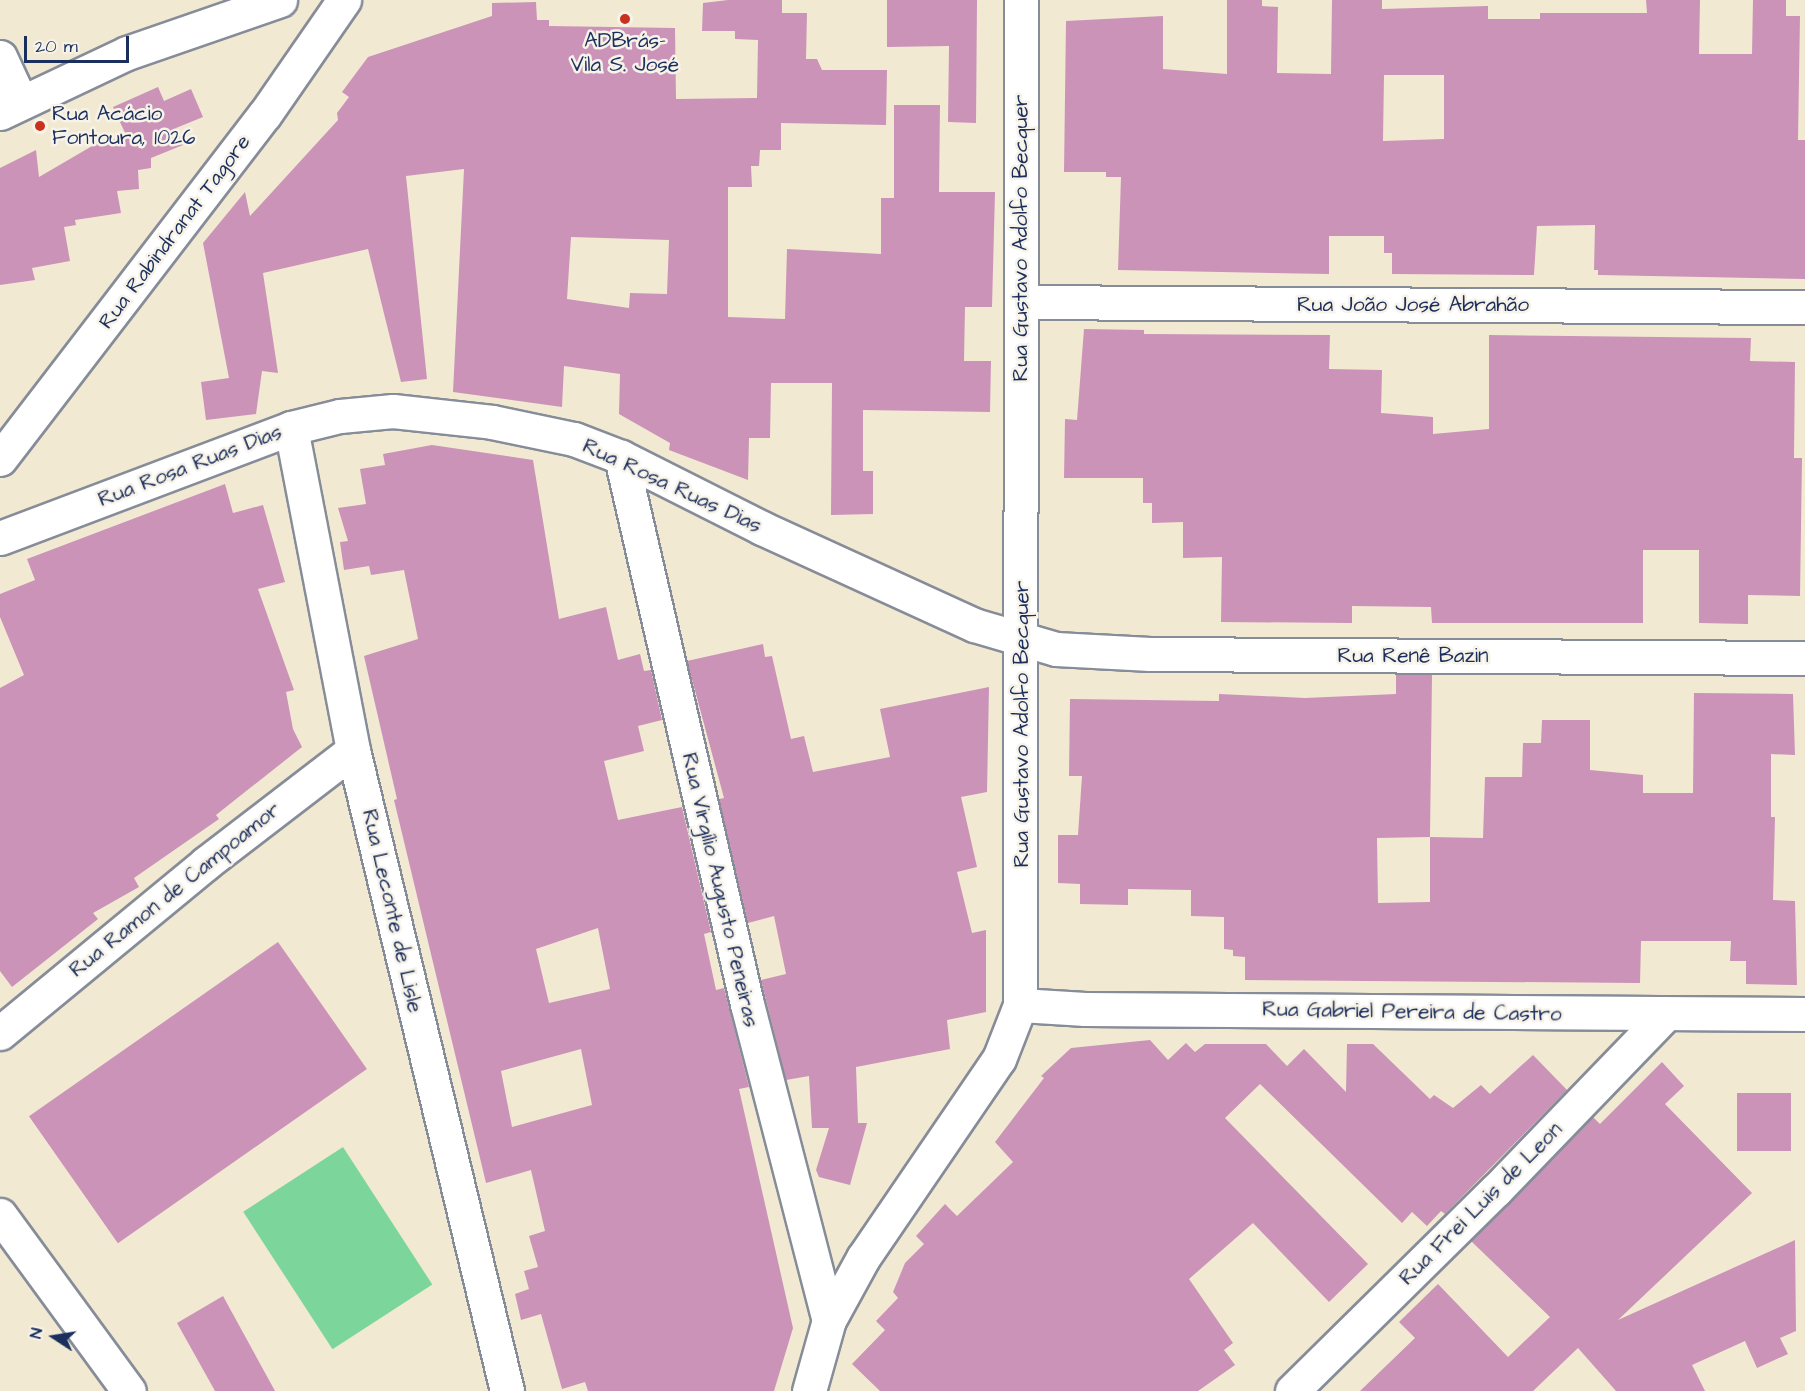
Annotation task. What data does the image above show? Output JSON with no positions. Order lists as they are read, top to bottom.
{
  "streets": {
    "street": [
      "Rua Rabindranat Tagore",
      "Rua Gustavo Adolfo Becquer",
      "Rua João José Abrahão",
      "Rua Rosa Ruas Dias",
      "Rua Renê Bazin",
      "Rua Ramon de Campoamor",
      "Rua Virgílio Augusto Peneiras",
      "Rua Leconte de Lisle",
      "Rua Gabriel Pereira de Castro",
      "Rua Frei Luis de Leon"
    ]
  },
  "crossings": [
    ["Rua Gustavo Adolfo Becquer", "Rua João José Abrahão"],
    ["Rua Gustavo Adolfo Becquer", "Rua Rosa Ruas Dias"],
    ["Rua Gustavo Adolfo Becquer", "Rua Renê Bazin"],
    ["Rua Gustavo Adolfo Becquer", "Rua Virgílio Augusto Peneiras"],
    ["Rua Gustavo Adolfo Becquer", "Rua Gabriel Pereira de Castro"],
    ["Rua Rosa Ruas Dias", "Rua Renê Bazin"],
    ["Rua Rosa Ruas Dias", "Rua Virgílio Augusto Peneiras"],
    ["Rua Rosa Ruas Dias", "Rua Leconte de Lisle"],
    ["Rua Ramon de Campoamor", "Rua Leconte de Lisle"],
    ["Rua Gabriel Pereira de Castro", "Rua Frei Luis de Leon"]
  ],
  "places": ["ADBrás- Vila S. José", "Rua Acácio Fontoura, 1026"],
  "scale_bar": "20 m",
  "north": "left"
}
